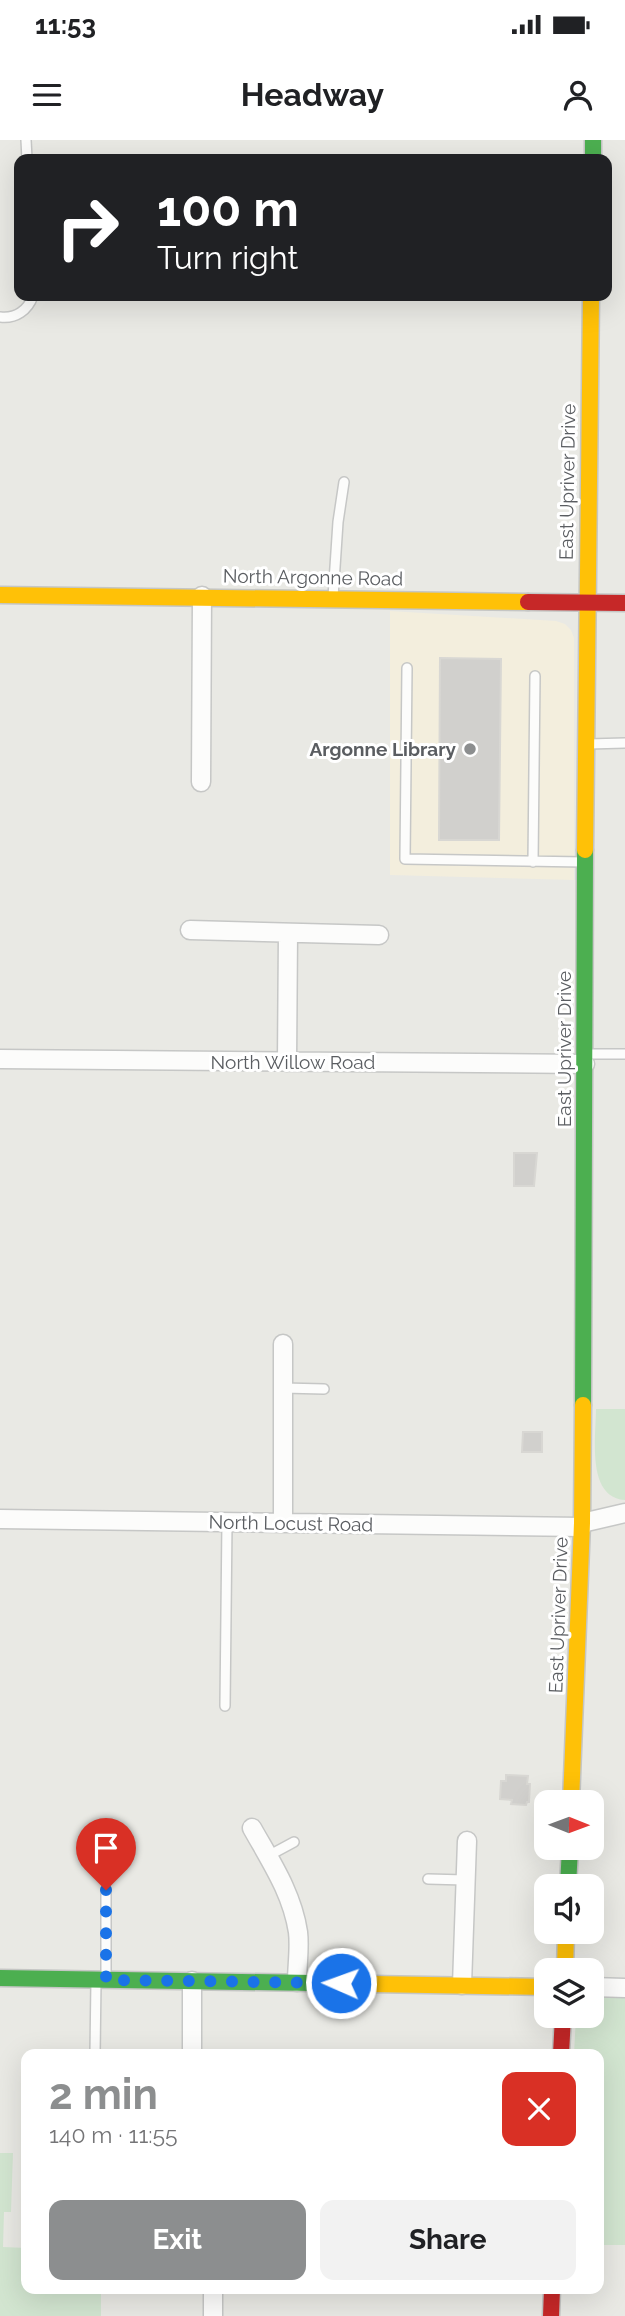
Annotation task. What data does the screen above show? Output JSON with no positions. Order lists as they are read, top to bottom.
{
  "streets": {
    "street": [
      "East Upriver Drive",
      "North Argonne Road",
      "North Willow Road",
      "North Locust Road"
    ]
  },
  "crossings": [
    ["East Upriver Drive", "North Argonne Road"],
    ["East Upriver Drive", "North Willow Road"],
    ["East Upriver Drive", "North Locust Road"]
  ],
  "places": ["Argonne Library"],
  "north": "right",
  "page": {
    "status": "11:53",
    "header": "Headway",
    "turn": ["100 m", "Turn right"],
    "heading": ["2 min", "140 m · 11:55"],
    "buttons": ["Exit", "Share"]
  }
}
